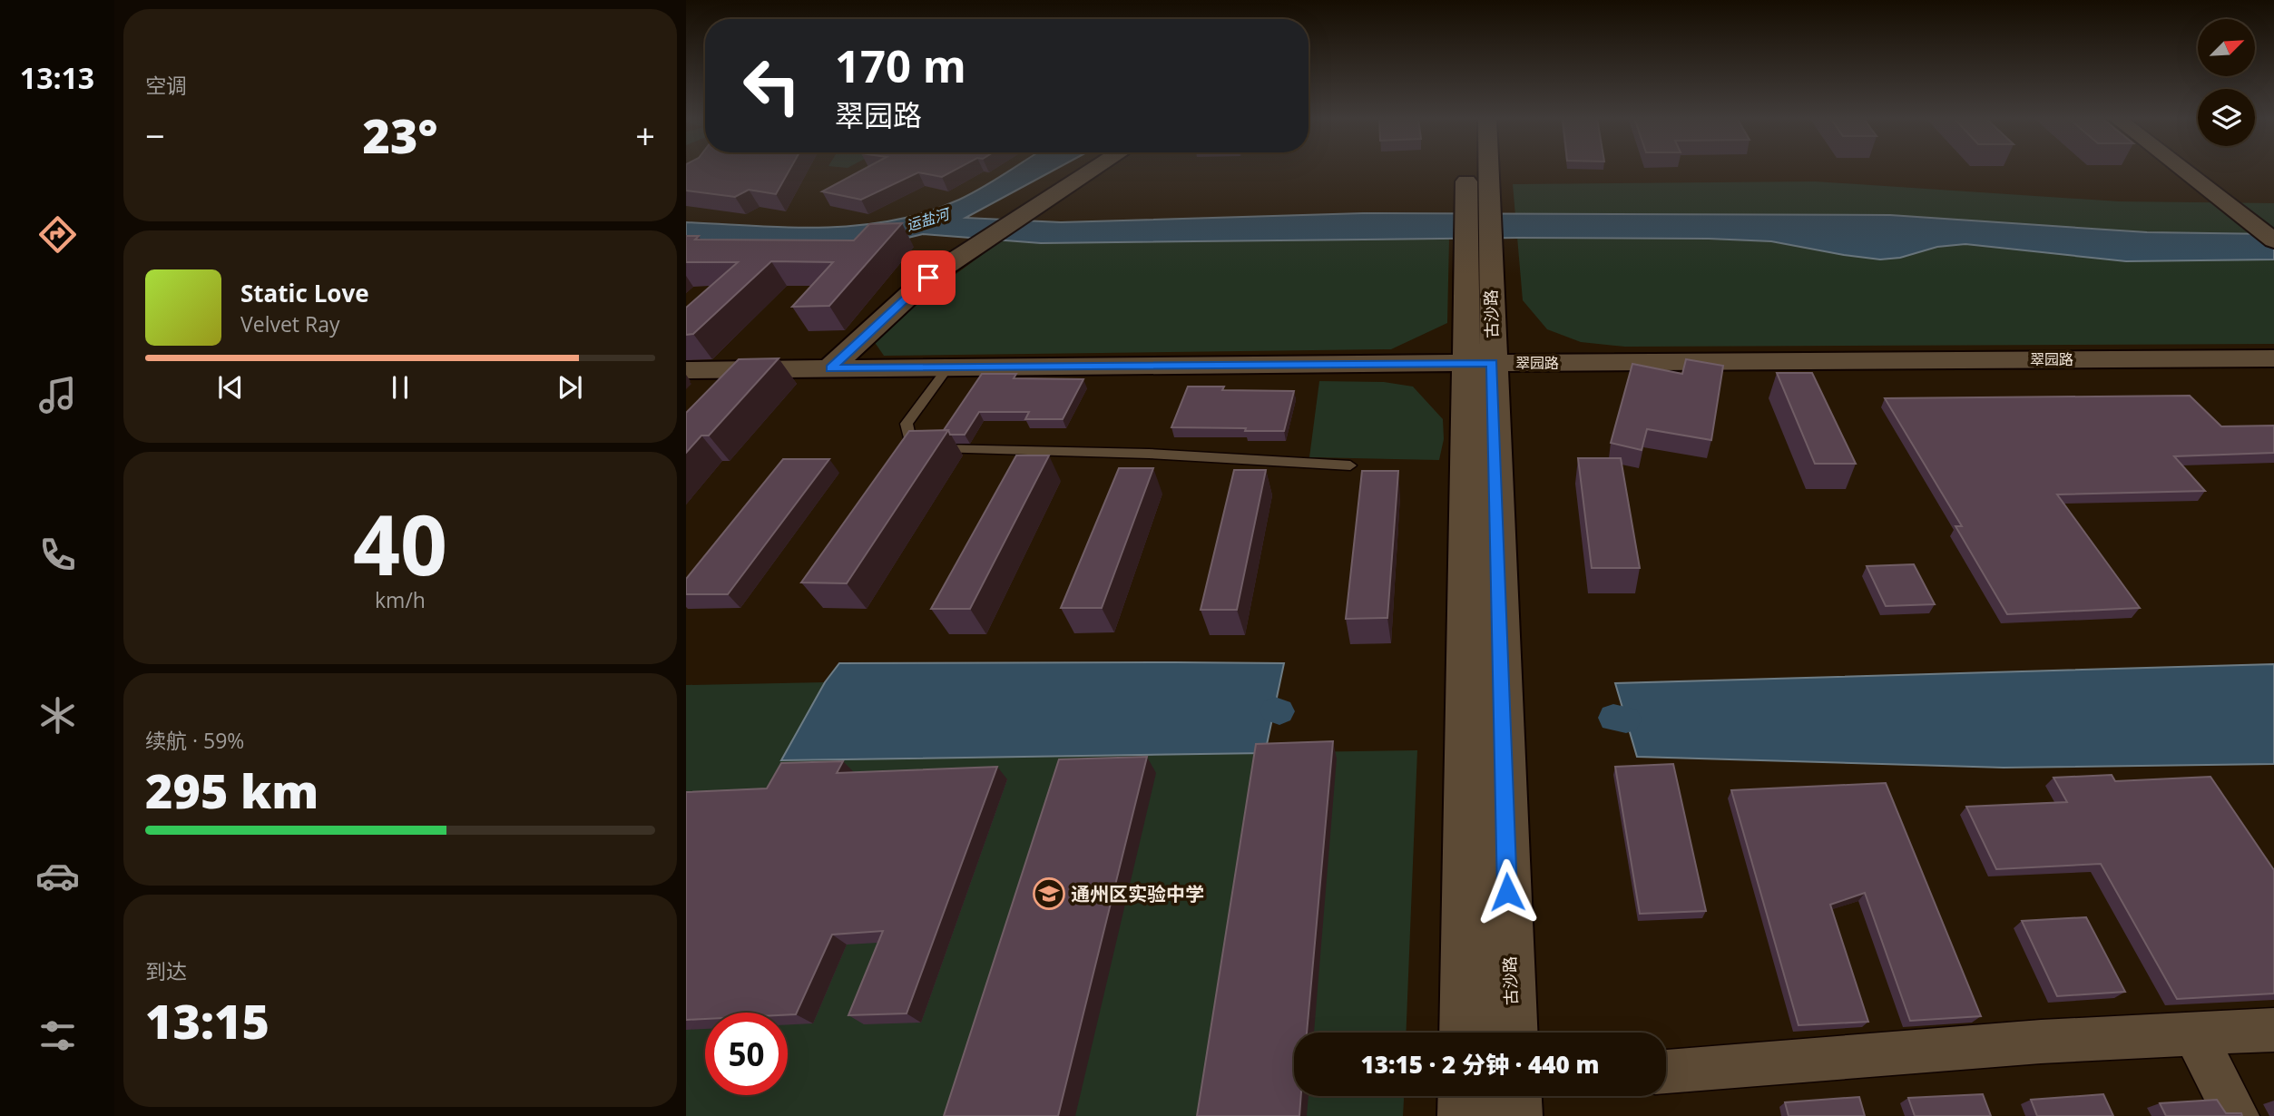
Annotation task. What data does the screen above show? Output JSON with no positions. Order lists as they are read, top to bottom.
{
  "streets": {
    "street": ["古沙路", "翠园路"]
  },
  "crossings": [
    ["古沙路", "翠园路"]
  ],
  "water": ["运盐河"],
  "places": {
    "school or university": ["通州区实验中学"]
  },
  "north": "top right",
  "page": {
    "tabs": "13:13",
    "tile": [
      "空调",
      ["40", "km/h"],
      ["续航 · 59%", "295 km"],
      ["到达", "13:15"]
    ],
    "turn": ["170 m", "翠园路"],
    "heat": ["−", "23°", "+"],
    "song": ["Static Love", "Velvet Ray"],
    "limit": "50",
    "trip": "13:15 · 2 分钟 · 440 m"
  }
}
